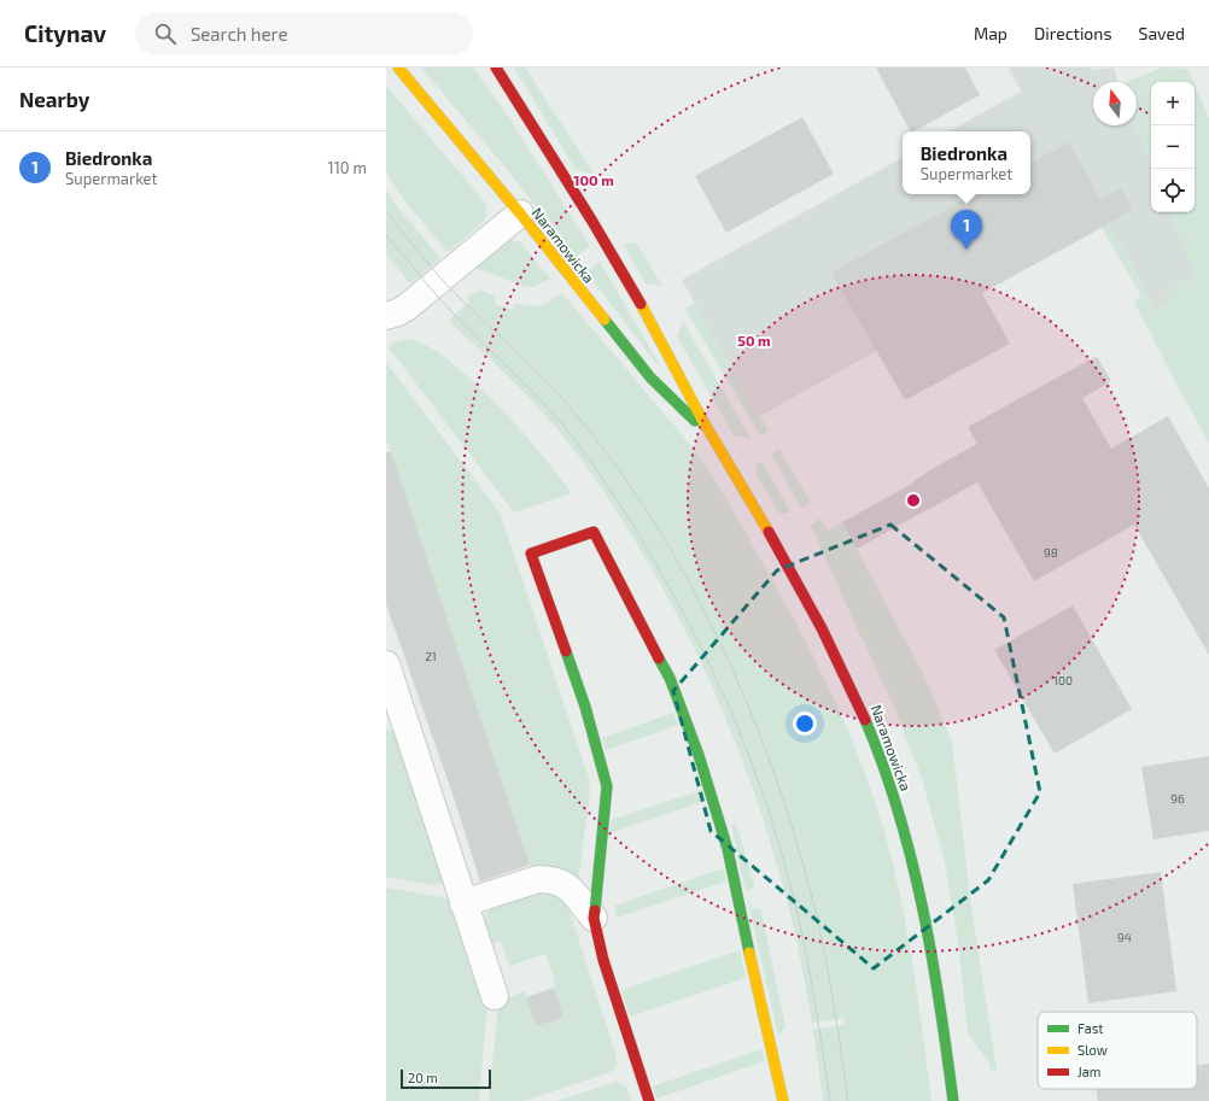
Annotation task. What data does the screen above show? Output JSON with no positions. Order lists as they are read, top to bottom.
{
  "streets": {
    "street": ["Naramowicka"]
  },
  "house_numbers": [
    "98",
    "21",
    "100",
    "96",
    "94"
  ],
  "legend": ["Fast", "Slow", "Jam"],
  "scale_bar": "20 m",
  "north": "top",
  "page": {
    "header": "Citynav",
    "search": "Search here",
    "nav": ["Map", "Directions", "Saved"],
    "heading": "Nearby",
    "map_buttons": ["+", "−"],
    "list": [
      {
        "mark": "1",
        "name": "Biedronka",
        "note": "Supermarket",
        "value": "110 m"
      }
    ],
    "popup": ["Biedronka", "Supermarket"],
    "pins": "1",
    "scale": "20 m"
  },
  "rings": ["100 m", "50 m"]
}
